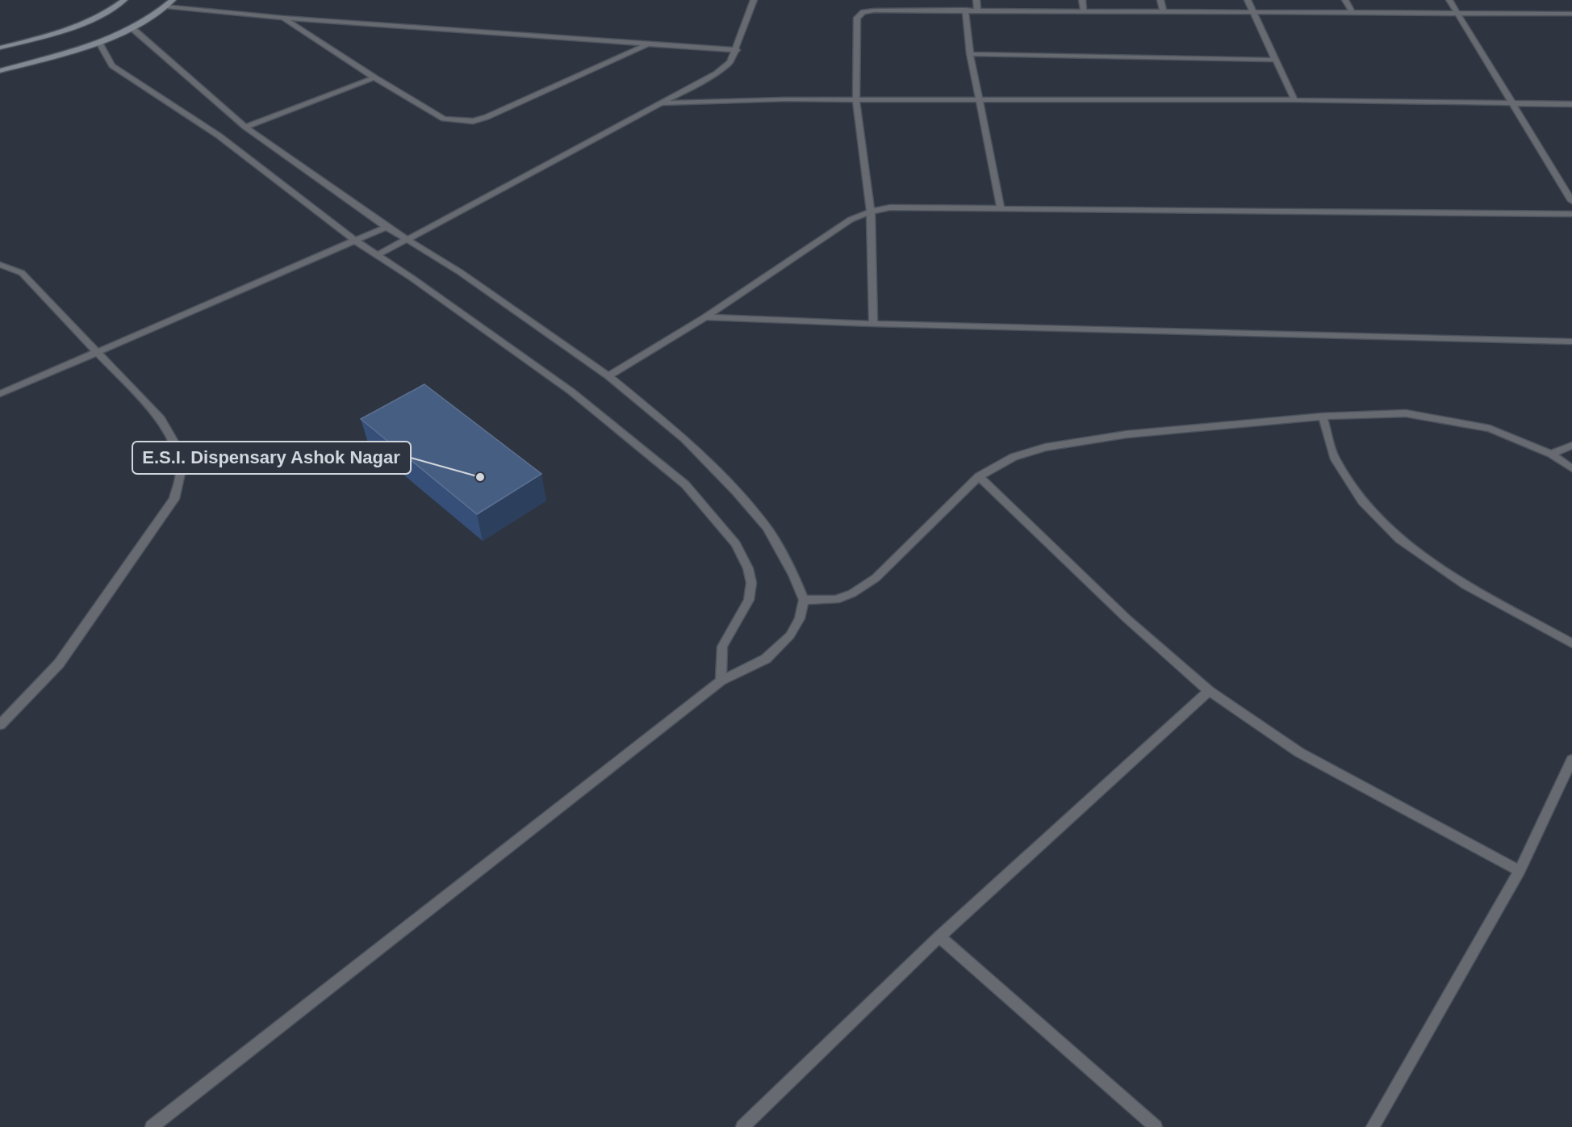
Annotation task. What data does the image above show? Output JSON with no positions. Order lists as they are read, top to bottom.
{
  "places": ["E.S.I. Dispensary Ashok Nagar"]
}
